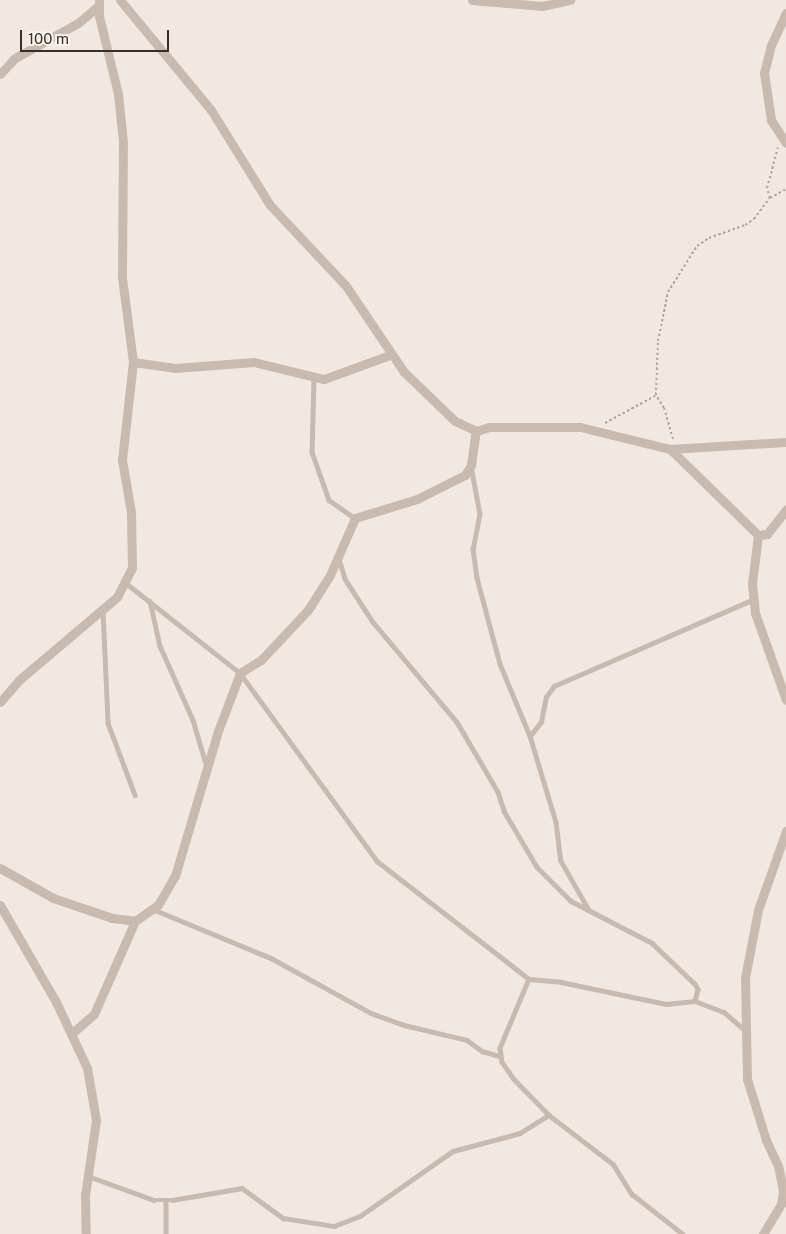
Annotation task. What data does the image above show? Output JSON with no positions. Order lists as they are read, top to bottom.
{
  "scale_bar": "100 m"
}
